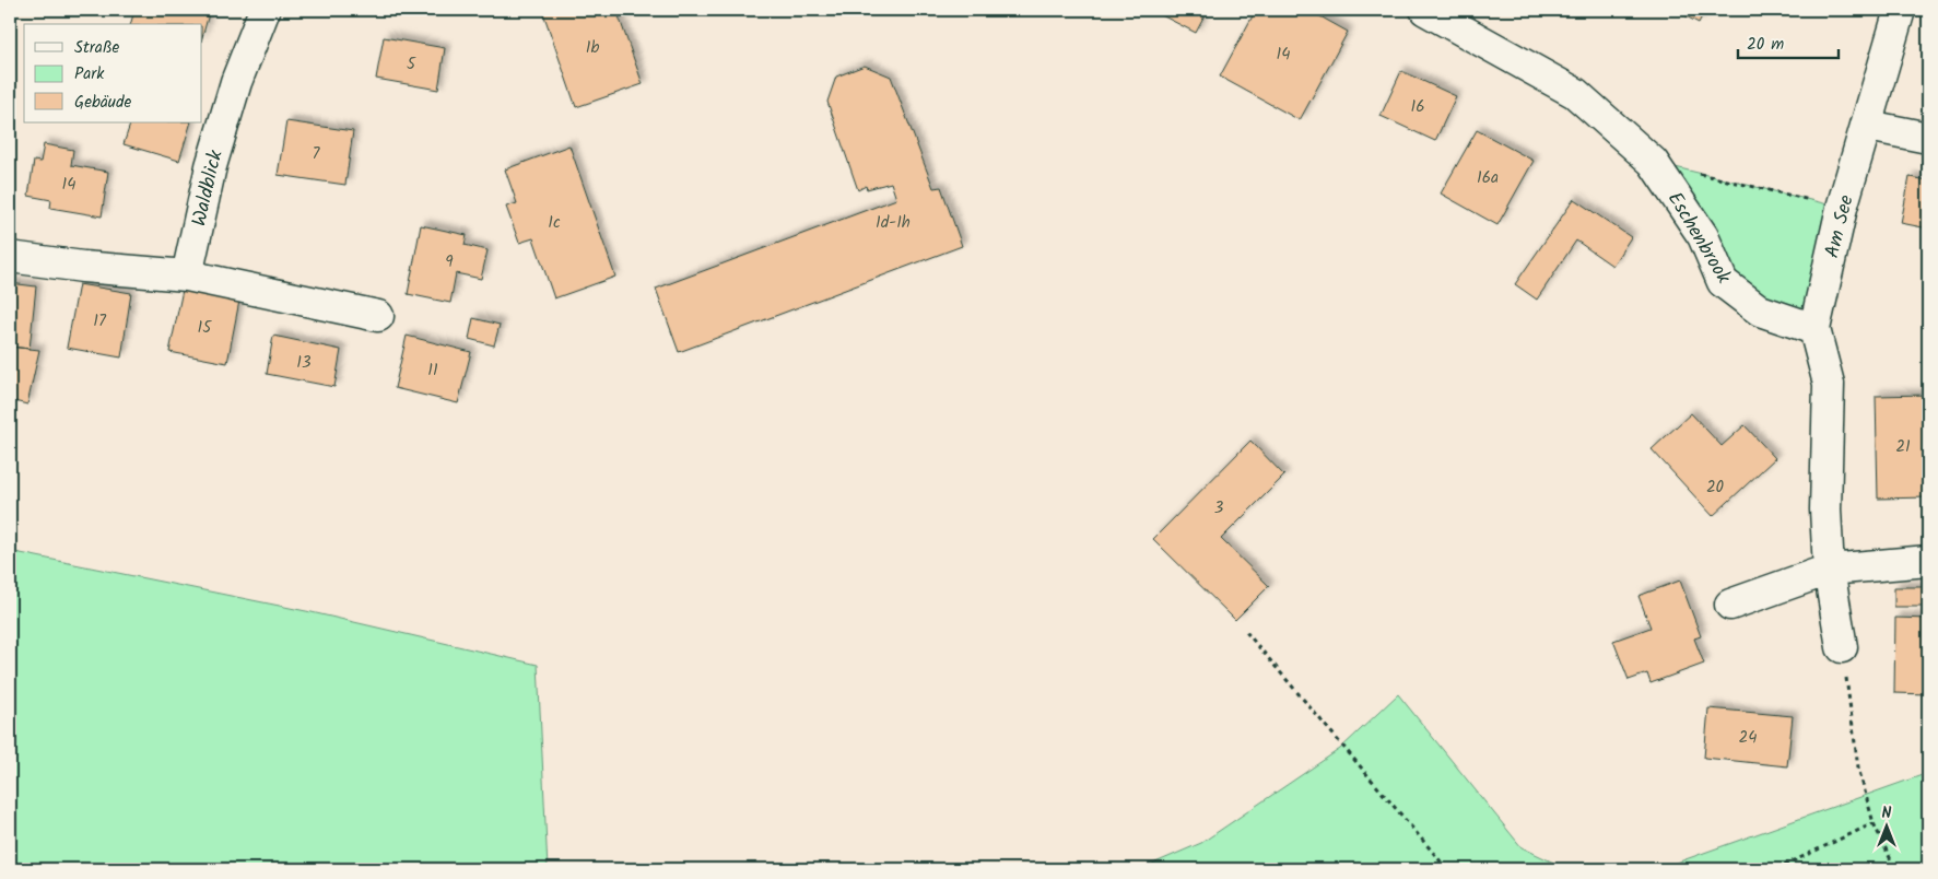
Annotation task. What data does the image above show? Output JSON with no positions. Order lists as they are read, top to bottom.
{
  "streets": {
    "street": ["Waldblick", "Am See", "Eschenbrook"]
  },
  "crossings": [
    ["Am See", "Eschenbrook"]
  ],
  "house_numbers": [
    "1b",
    "14",
    "5",
    "16",
    "7",
    "16a",
    "14",
    "1c",
    "1d-1h",
    "9",
    "17",
    "15",
    "13",
    "11",
    "21",
    "20",
    "3",
    "24"
  ],
  "legend": ["Straße", "Park", "Gebäude"],
  "scale_bar": "20 m",
  "north": "top"
}
